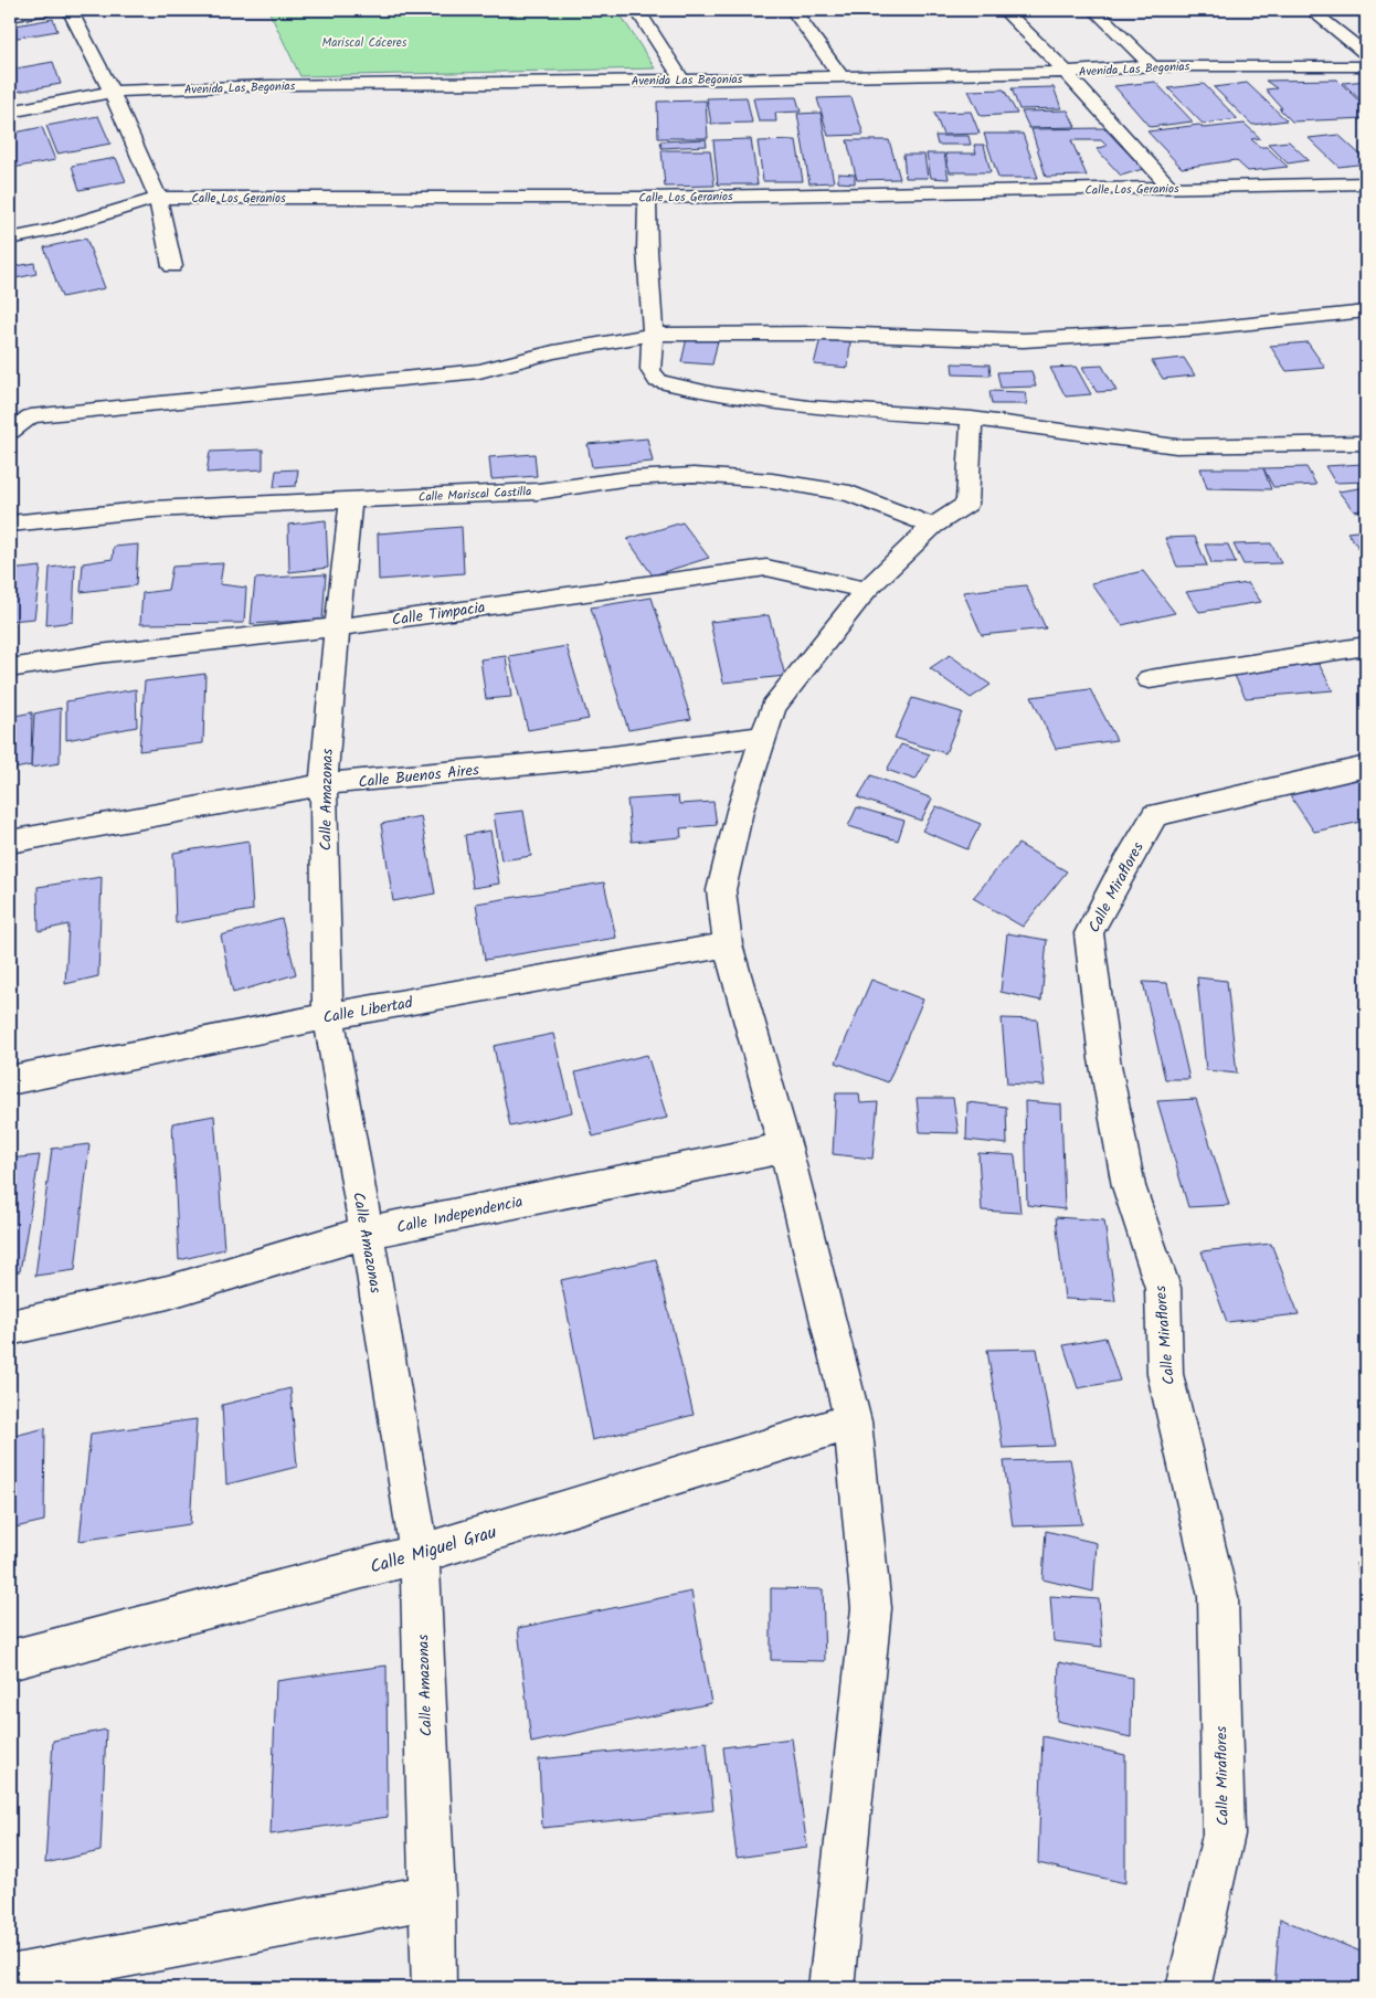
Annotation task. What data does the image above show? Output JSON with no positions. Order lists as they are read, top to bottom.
{
  "streets": {
    "street": [
      "Avenida Las Begonias",
      "Calle Los Geranios",
      "Calle Mariscal Castilla",
      "Calle Timpacia",
      "Calle Buenos Aires",
      "Calle Amazonas",
      "Calle Miraflores",
      "Calle Libertad",
      "Calle Independencia",
      "Calle Miguel Grau"
    ]
  },
  "crossings": [
    ["Calle Mariscal Castilla", "Calle Amazonas"],
    ["Calle Timpacia", "Calle Amazonas"],
    ["Calle Buenos Aires", "Calle Amazonas"],
    ["Calle Amazonas", "Calle Libertad"],
    ["Calle Amazonas", "Calle Independencia"],
    ["Calle Amazonas", "Calle Miguel Grau"]
  ],
  "parks": ["Mariscal Cáceres"]
}
